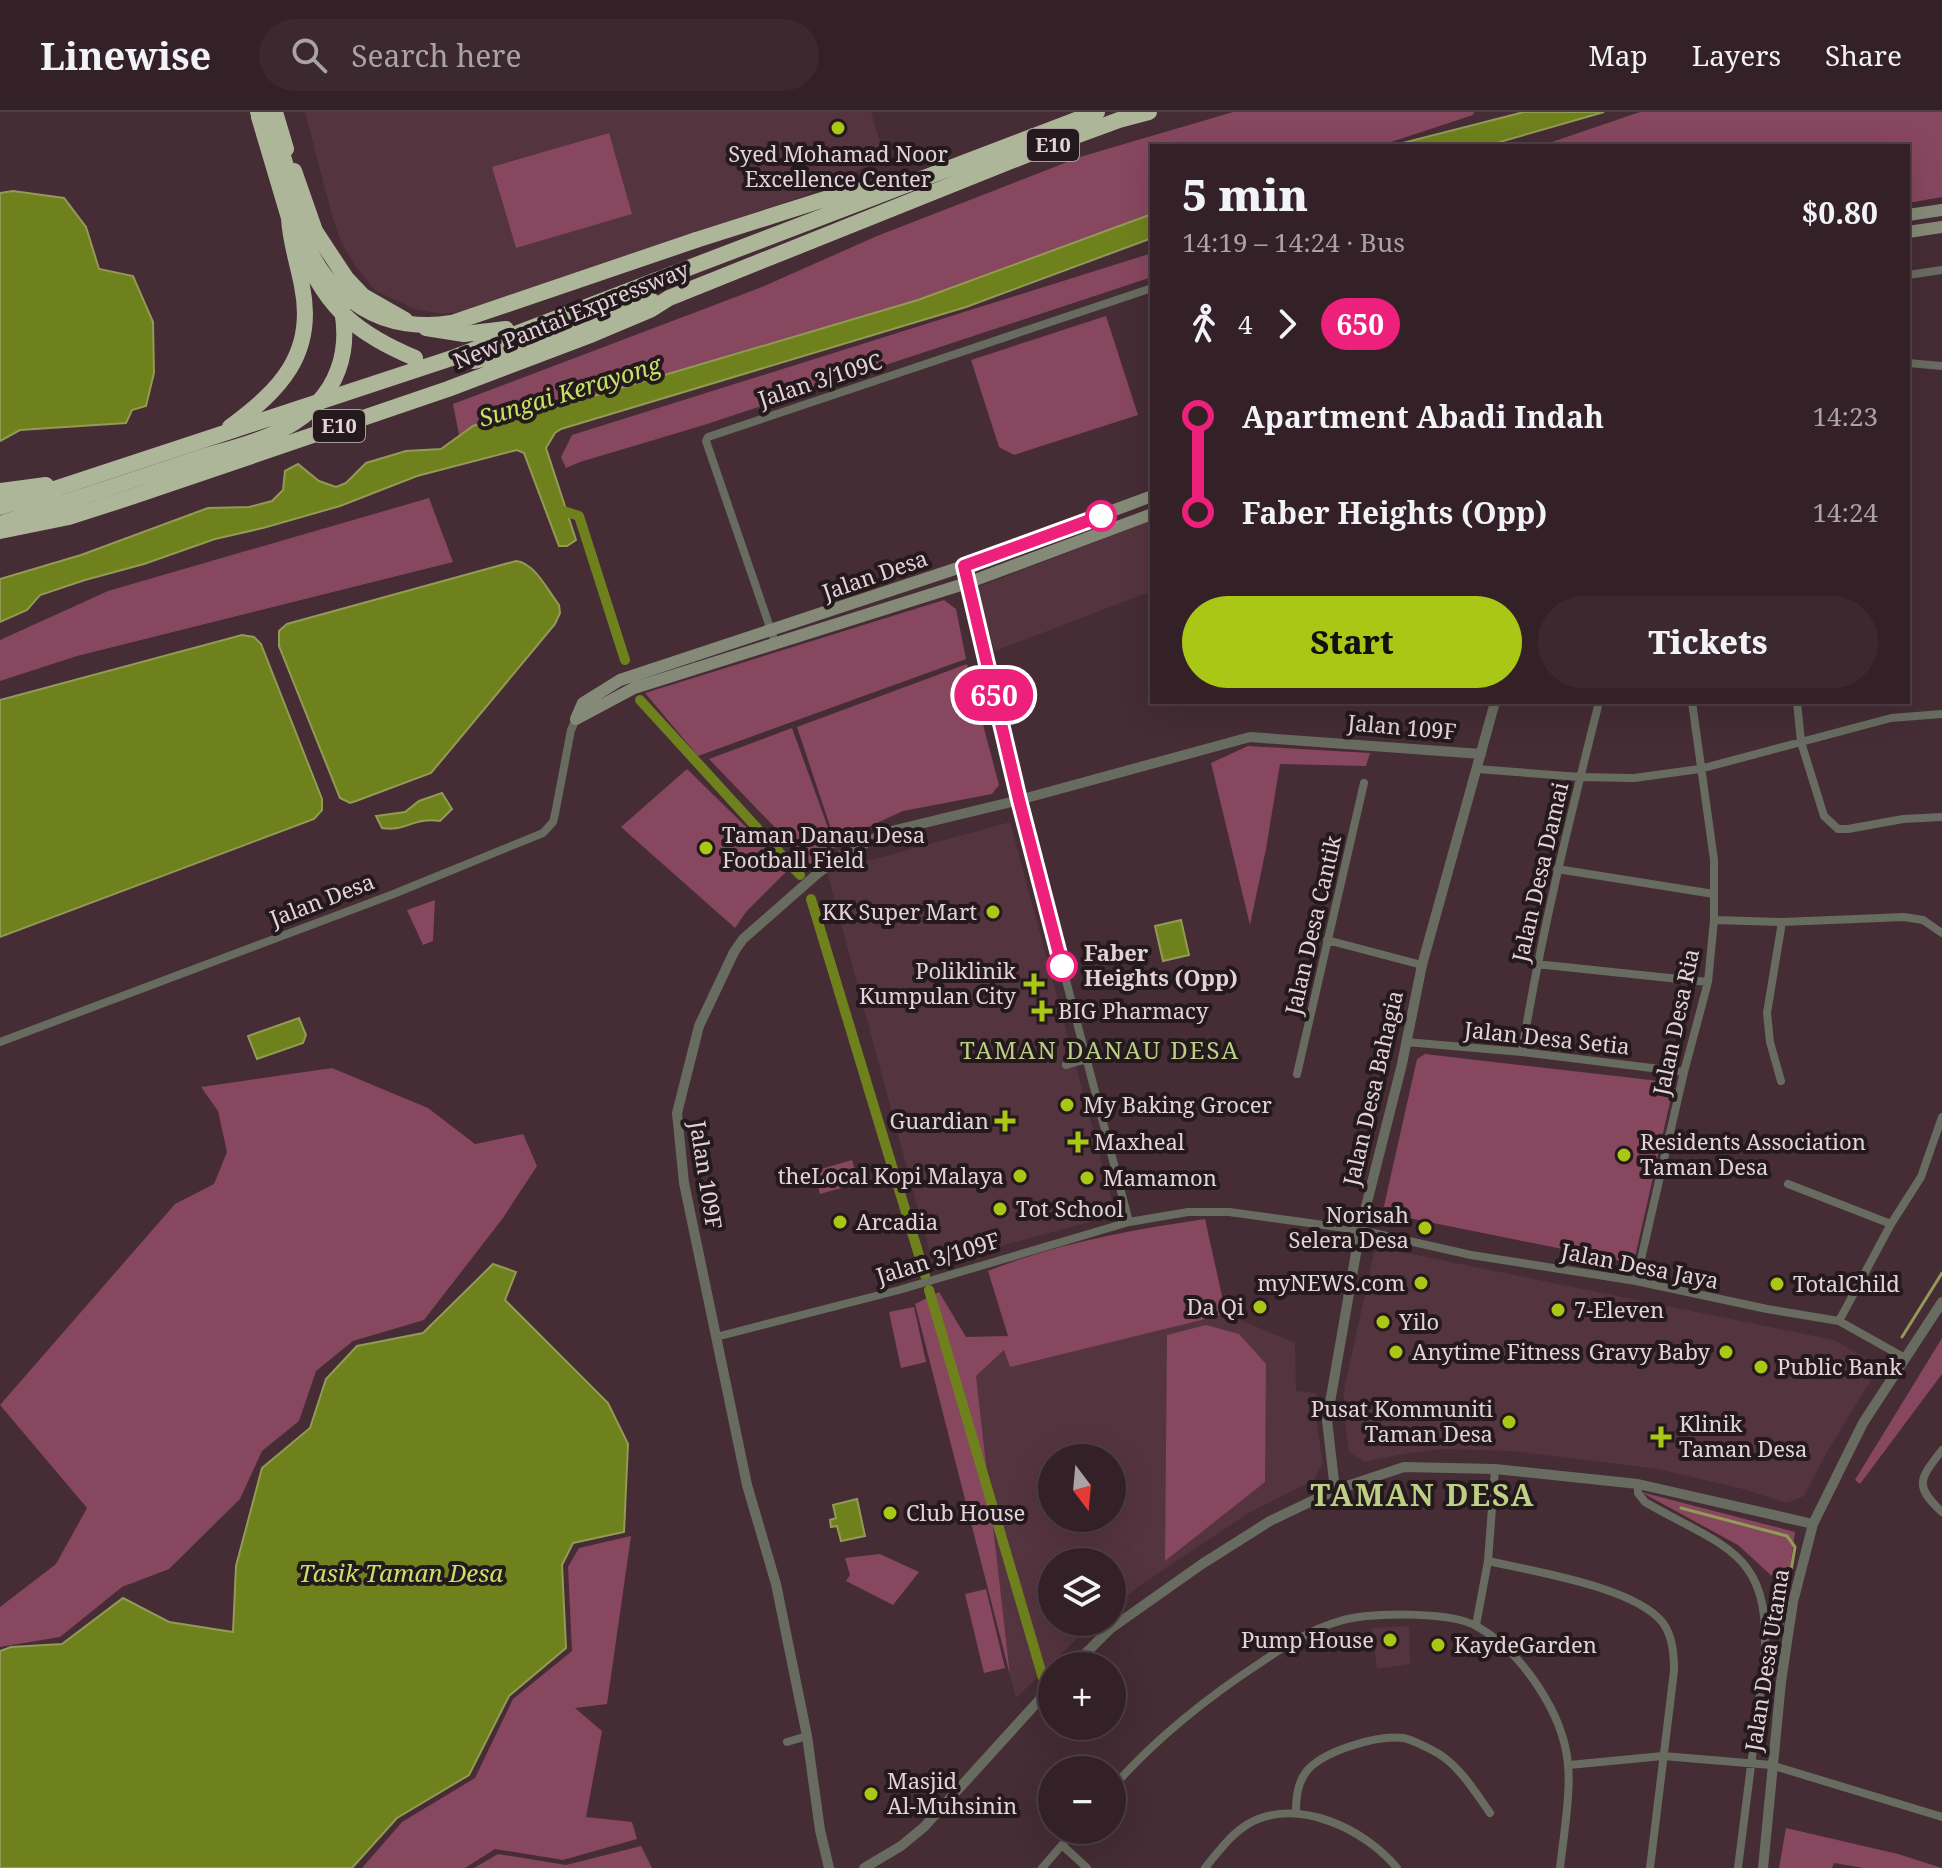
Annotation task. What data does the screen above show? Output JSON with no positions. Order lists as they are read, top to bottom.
{
  "streets": {
    "highway": ["E10", "New Pantai Expressway"],
    "main road": ["Jalan Desa"],
    "street": [
      "Jalan 3/109C",
      "Jalan 109F",
      "Jalan Desa Damai",
      "Jalan Desa Cantik",
      "Jalan Desa Ria",
      "Jalan Desa Setia",
      "Jalan Desa Bahagia",
      "Jalan 3/109F",
      "Jalan Desa Jaya",
      "Jalan Desa Utama"
    ]
  },
  "crossings": [
    ["E10", "New Pantai Expressway"],
    ["Jalan 3/109C", "Jalan Desa"],
    ["Jalan 109F", "Jalan Desa Bahagia"],
    ["Jalan 109F", "Jalan 3/109F"],
    ["Jalan Desa Damai", "Jalan Desa Setia"],
    ["Jalan Desa Ria", "Jalan Desa Setia"],
    ["Jalan Desa Ria", "Jalan Desa Jaya"],
    ["Jalan Desa Setia", "Jalan Desa Bahagia"],
    ["Jalan Desa Bahagia", "Jalan 3/109F"],
    ["Jalan Desa Bahagia", "Jalan Desa Jaya"],
    ["Jalan 3/109F", "Jalan Desa Jaya"],
    ["Jalan Desa Jaya", "Jalan Desa Utama"]
  ],
  "districts": ["TAMAN DANAU DESA", "TAMAN DESA"],
  "water": ["Sungai Kerayong", "Tasik Taman Desa"],
  "places": {
    "other": [
      "Syed Mohamad Noor Excellence Center",
      "Taman Danau Desa Football Field",
      "KK Super Mart",
      "Faber Heights (Opp)",
      "My Baking Grocer",
      "Residents Association Taman Desa",
      "theLocal Kopi Malaya",
      "Mamamon",
      "Tot School",
      "Arcadia",
      "Norisah Selera Desa",
      "myNEWS.com",
      "TotalChild",
      "Da Qi",
      "7-Eleven",
      "Yilo",
      "Anytime Fitness",
      "Gravy Baby",
      "Public Bank",
      "Pusat Kommuniti Taman Desa",
      "Club House",
      "Pump House",
      "KaydeGarden",
      "Masjid Al-Muhsinin"
    ],
    "health": [
      "Poliklinik Kumpulan City",
      "BIG Pharmacy",
      "Guardian",
      "Maxheal",
      "Klinik Taman Desa"
    ]
  },
  "lines": ["bus line 650"],
  "north": "bottom",
  "page": {
    "header": "Linewise",
    "search": "Search here",
    "nav": ["Map", "Layers", "Share"],
    "on_map": "650",
    "heading": ["5 min", "14:19 – 14:24 · Bus", "$0.80"],
    "legs": ["4", "650"],
    "list": [
      {
        "name": "Apartment Abadi Indah",
        "value": "14:23"
      },
      {
        "name": "Faber Heights (Opp)",
        "value": "14:24"
      }
    ],
    "buttons": ["Start", "Tickets"],
    "map_buttons": ["+", "−"]
  }
}
